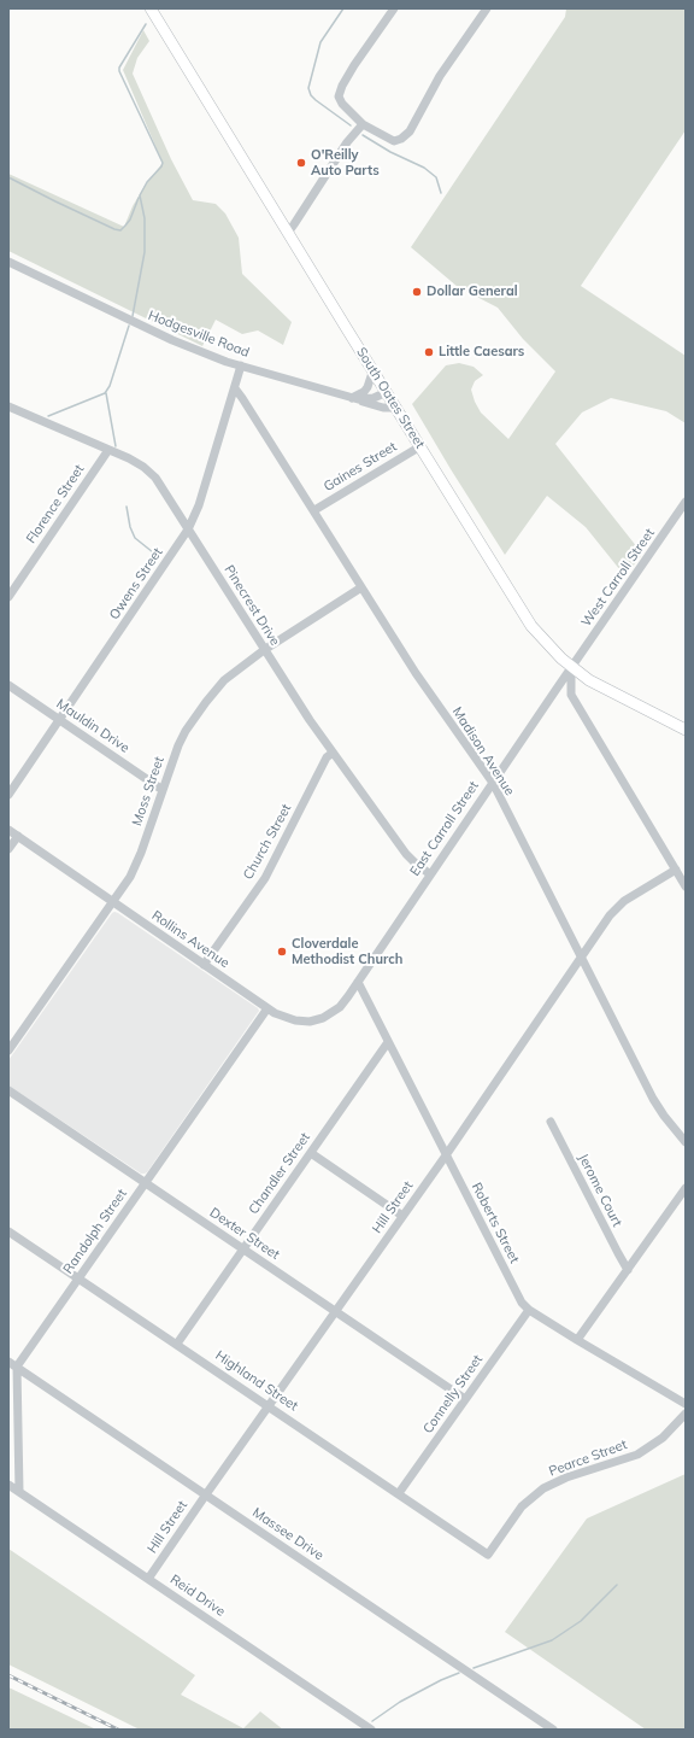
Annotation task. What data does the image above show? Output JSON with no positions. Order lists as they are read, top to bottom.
{
  "streets": {
    "main road": ["South Oates Street"],
    "street": [
      "Hodgesville Road",
      "Gaines Street",
      "Florence Street",
      "West Carroll Street",
      "Owens Street",
      "Pinecrest Drive",
      "Mauldin Drive",
      "Madison Avenue",
      "Moss Street",
      "East Carroll Street",
      "Church Street",
      "Rollins Avenue",
      "Chandler Street",
      "Jerome Court",
      "Hill Street",
      "Roberts Street",
      "Randolph Street",
      "Dexter Street",
      "Highland Street",
      "Connelly Street",
      "Pearce Street",
      "Massee Drive",
      "Reid Drive"
    ]
  },
  "crossings": [
    ["Hodgesville Road", "South Oates Street"],
    ["Hodgesville Road", "Owens Street"],
    ["South Oates Street", "Gaines Street"],
    ["South Oates Street", "West Carroll Street"],
    ["South Oates Street", "East Carroll Street"],
    ["Gaines Street", "Madison Avenue"],
    ["Florence Street", "Pinecrest Drive"],
    ["West Carroll Street", "East Carroll Street"],
    ["Owens Street", "Pinecrest Drive"],
    ["Owens Street", "Mauldin Drive"],
    ["Owens Street", "Madison Avenue"],
    ["Pinecrest Drive", "Moss Street"],
    ["Pinecrest Drive", "East Carroll Street"],
    ["Pinecrest Drive", "Church Street"],
    ["Mauldin Drive", "Moss Street"],
    ["Madison Avenue", "Moss Street"],
    ["Madison Avenue", "East Carroll Street"],
    ["Madison Avenue", "Hill Street"],
    ["Moss Street", "Rollins Avenue"],
    ["East Carroll Street", "Rollins Avenue"],
    ["East Carroll Street", "Roberts Street"],
    ["Church Street", "Rollins Avenue"],
    ["Rollins Avenue", "Roberts Street"],
    ["Rollins Avenue", "Randolph Street"],
    ["Chandler Street", "Roberts Street"],
    ["Chandler Street", "Dexter Street"],
    ["Chandler Street", "Highland Street"],
    ["Hill Street", "Roberts Street"],
    ["Hill Street", "Dexter Street"],
    ["Hill Street", "Highland Street"],
    ["Hill Street", "Massee Drive"],
    ["Hill Street", "Reid Drive"],
    ["Roberts Street", "Connelly Street"],
    ["Randolph Street", "Dexter Street"],
    ["Randolph Street", "Highland Street"],
    ["Randolph Street", "Massee Drive"],
    ["Dexter Street", "Connelly Street"],
    ["Highland Street", "Connelly Street"],
    ["Highland Street", "Pearce Street"]
  ],
  "places": [
    "O'Reilly Auto Parts",
    "Dollar General",
    "Little Caesars",
    "Cloverdale Methodist Church"
  ]
}
